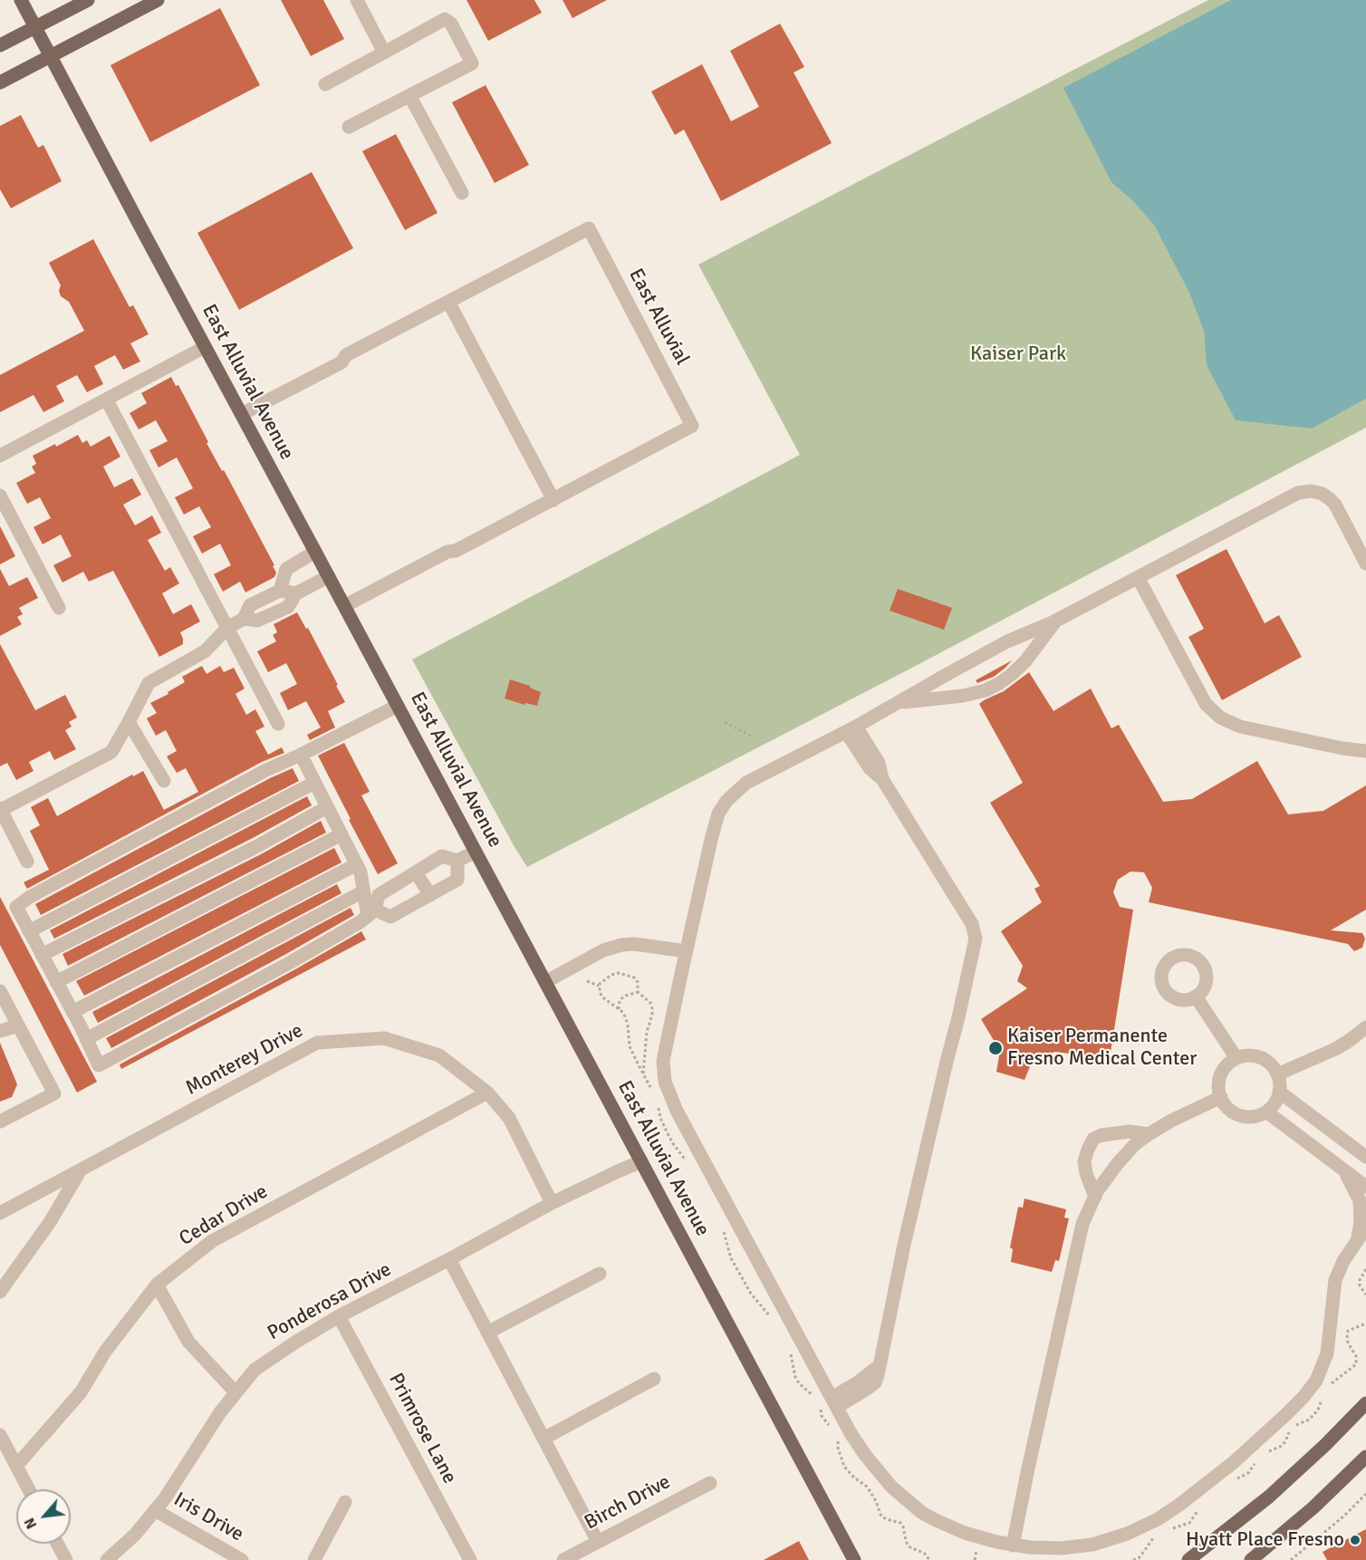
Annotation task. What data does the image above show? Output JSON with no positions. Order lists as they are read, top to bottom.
{
  "streets": {
    "main road": ["East Alluvial Avenue"],
    "street": [
      "East Alluvial",
      "Monterey Drive",
      "Cedar Drive",
      "Ponderosa Drive",
      "Primrose Lane",
      "Birch Drive",
      "Iris Drive"
    ]
  },
  "crossings": [
    ["East Alluvial", "East Alluvial Avenue"],
    ["East Alluvial Avenue", "Ponderosa Drive"],
    ["Monterey Drive", "Cedar Drive"],
    ["Monterey Drive", "Ponderosa Drive"],
    ["Ponderosa Drive", "Primrose Lane"],
    ["Ponderosa Drive", "Iris Drive"]
  ],
  "parks": ["Kaiser Park"],
  "places": ["Kaiser Permanente Fresno Medical Center", "Hyatt Place Fresno"],
  "north": "bottom left"
}
